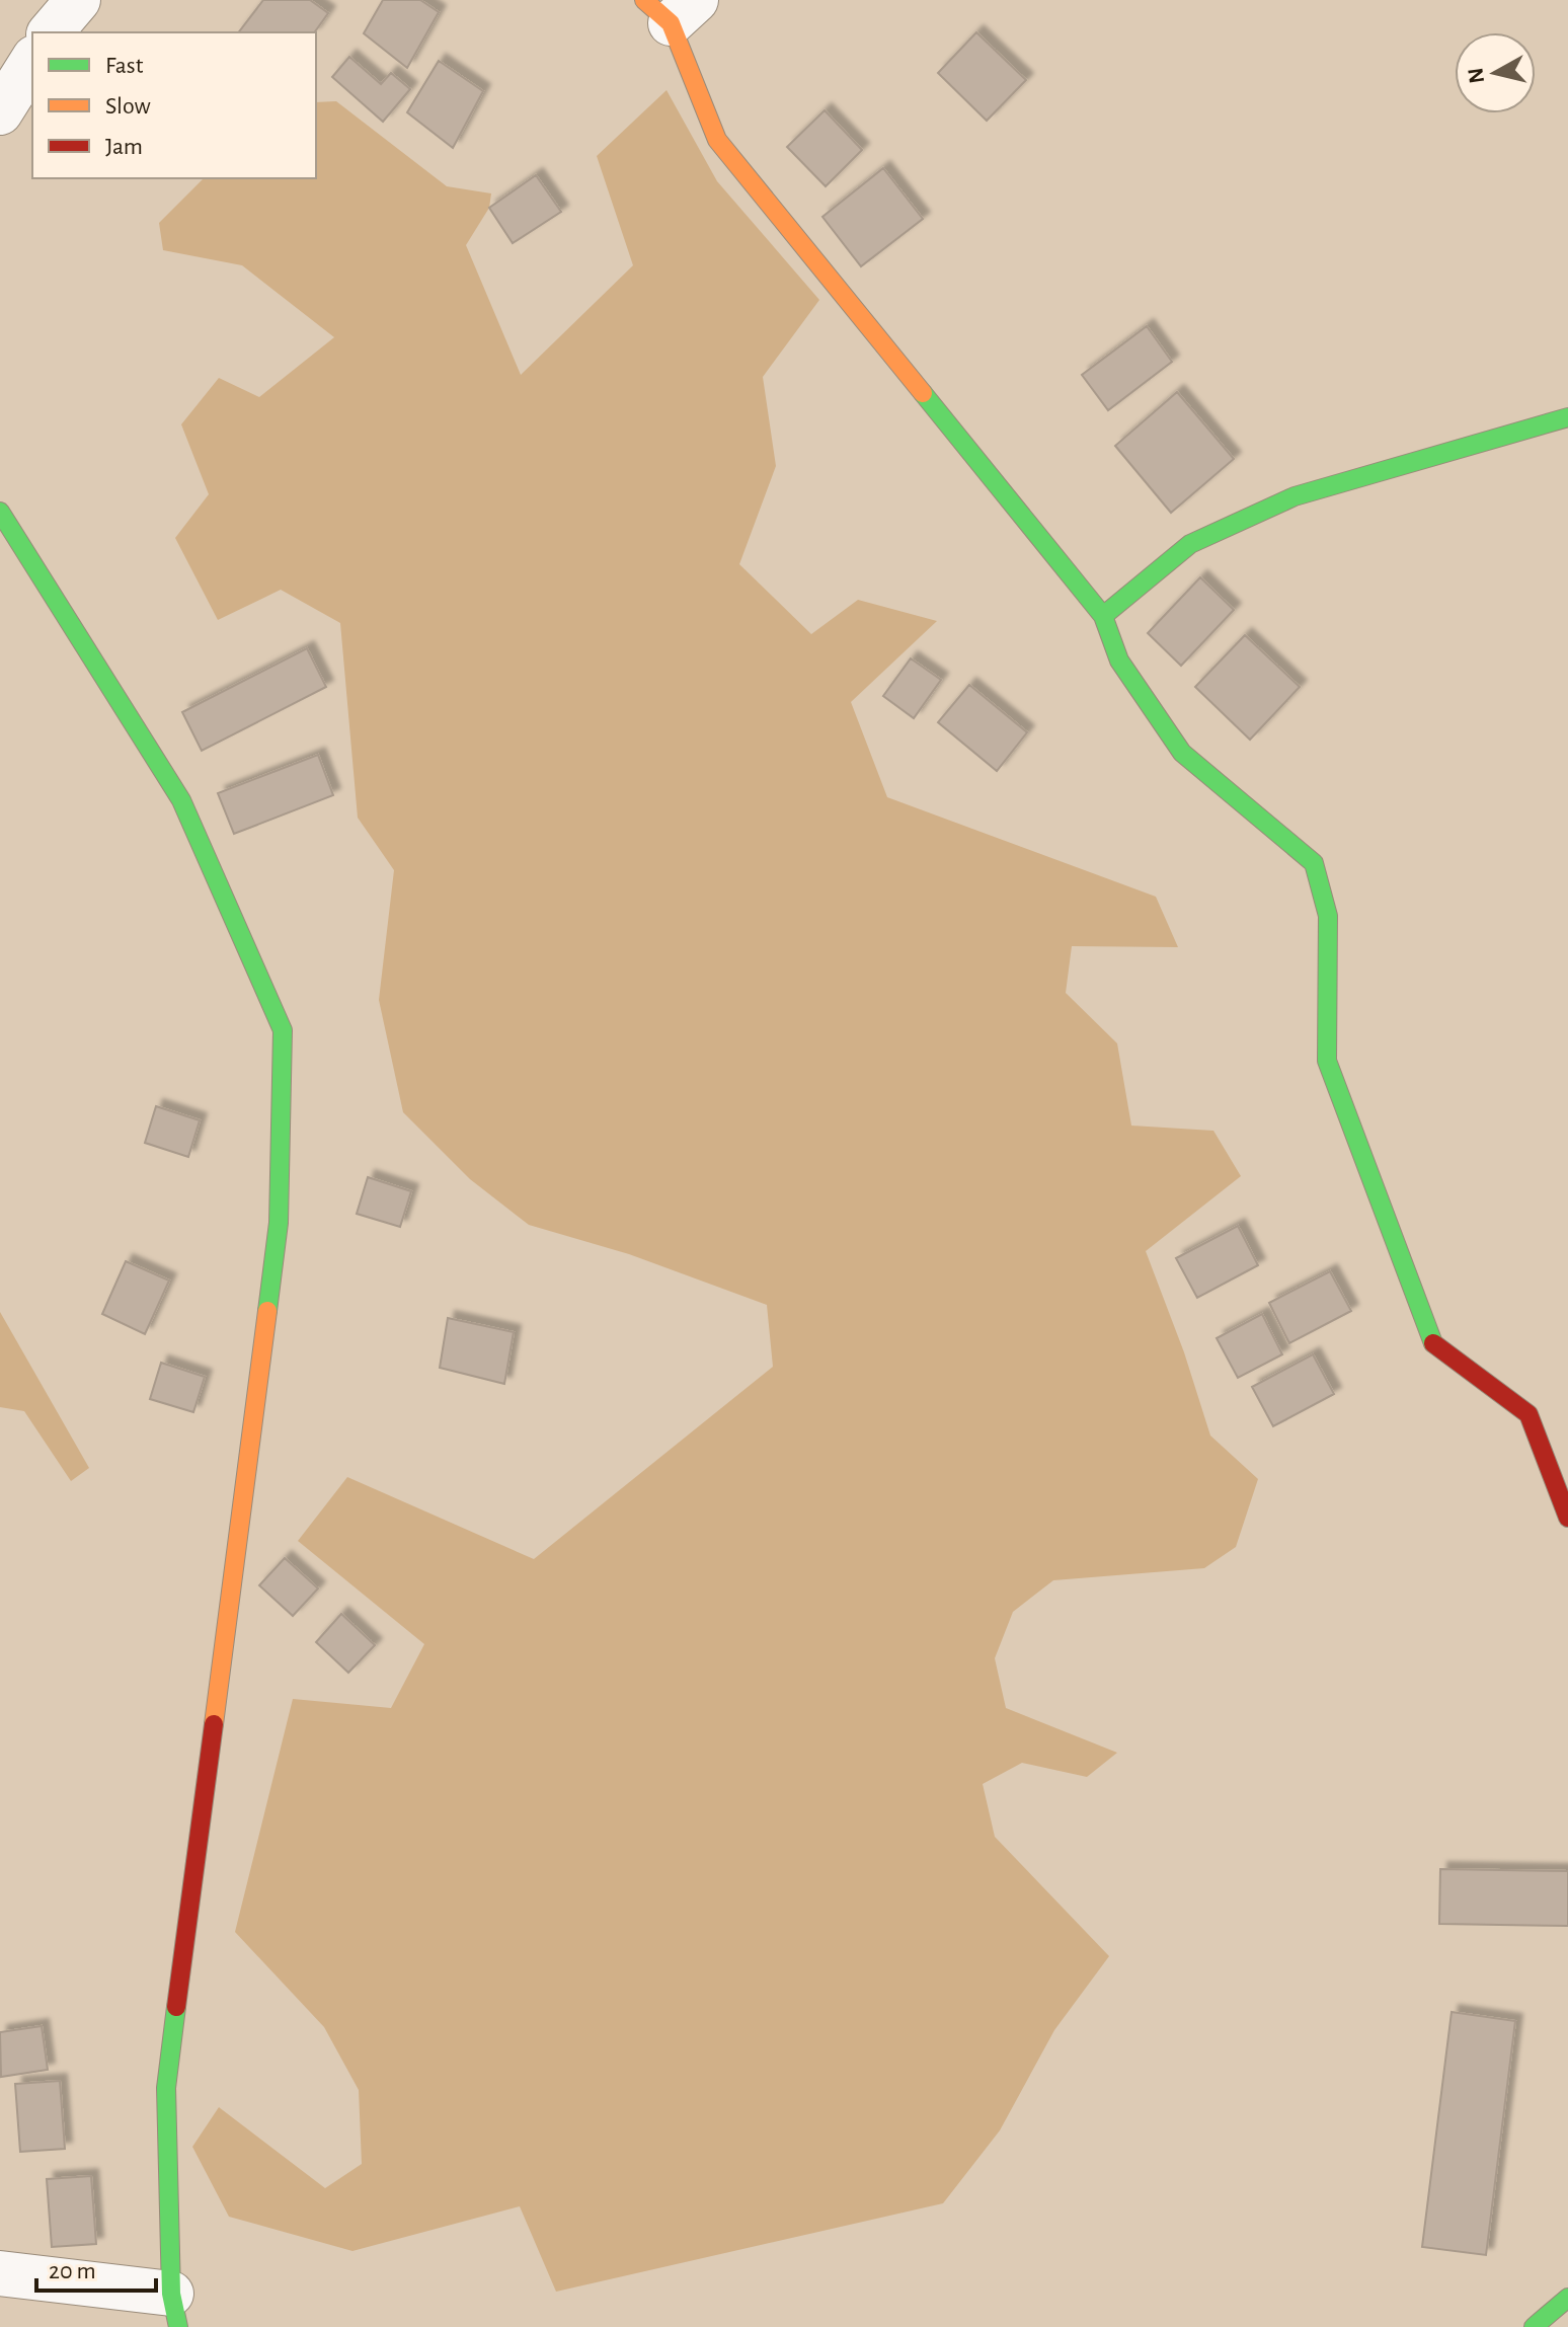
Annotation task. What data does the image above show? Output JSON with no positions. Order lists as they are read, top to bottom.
{
  "legend": ["Fast", "Slow", "Jam"],
  "scale_bar": "20 m",
  "north": "left"
}
